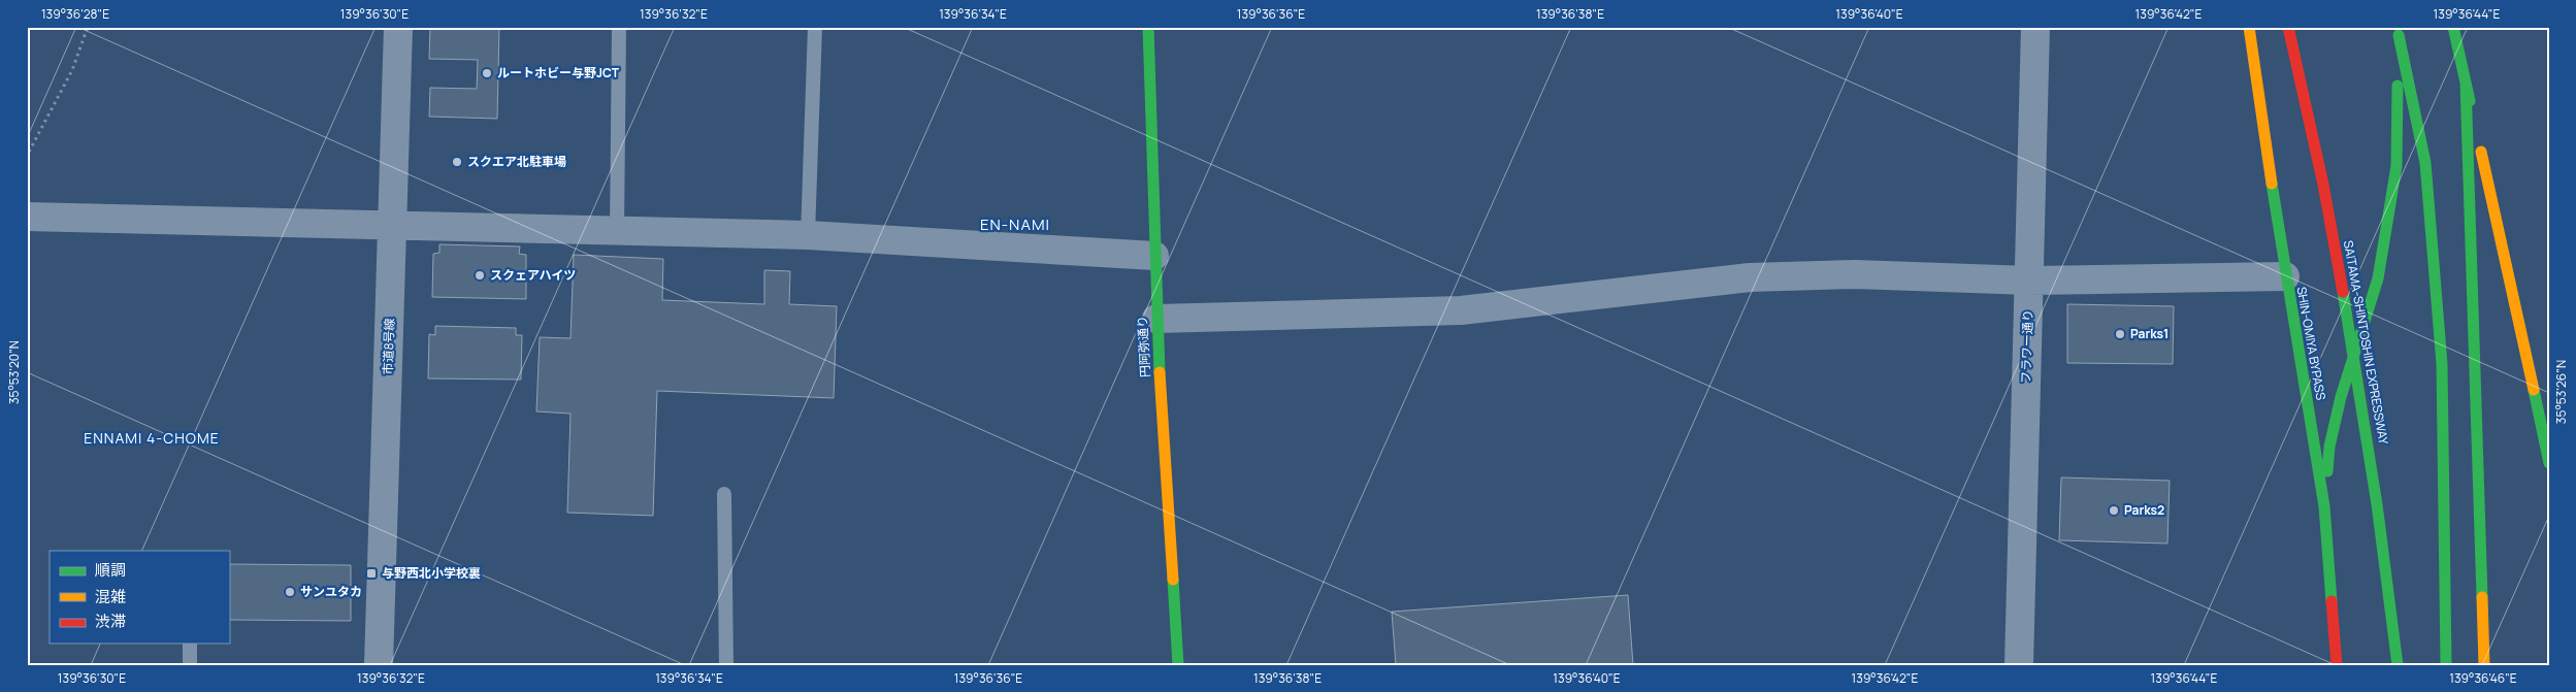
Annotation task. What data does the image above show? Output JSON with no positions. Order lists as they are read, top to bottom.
{
  "streets": {
    "main road": ["SAITAMA-SHINTOSHIN EXPRESSWAY", "SHIN-OMIYA BYPASS", "円阿弥通り"],
    "street": ["市道8号線", "フラワー通り"]
  },
  "districts": ["EN-NAMI", "ENNAMI 4-CHOME"],
  "places": {
    "other": [
      "ルートホビー与野JCT",
      "スクエア北駐車場",
      "スクェアハイツ",
      "Parks1",
      "Parks2",
      "サンユタカ"
    ],
    "transit": ["与野西北小学校裏"]
  },
  "legend": ["順調", "混雑", "渋滞"],
  "coordinates": [
    "139°36'28\"E",
    "139°36'30\"E",
    "139°36'32\"E",
    "139°36'34\"E",
    "139°36'36\"E",
    "139°36'38\"E",
    "139°36'40\"E",
    "139°36'42\"E",
    "139°36'44\"E",
    "35°53'20\"N",
    "35°53'26\"N",
    "139°36'46\"E"
  ]
}
